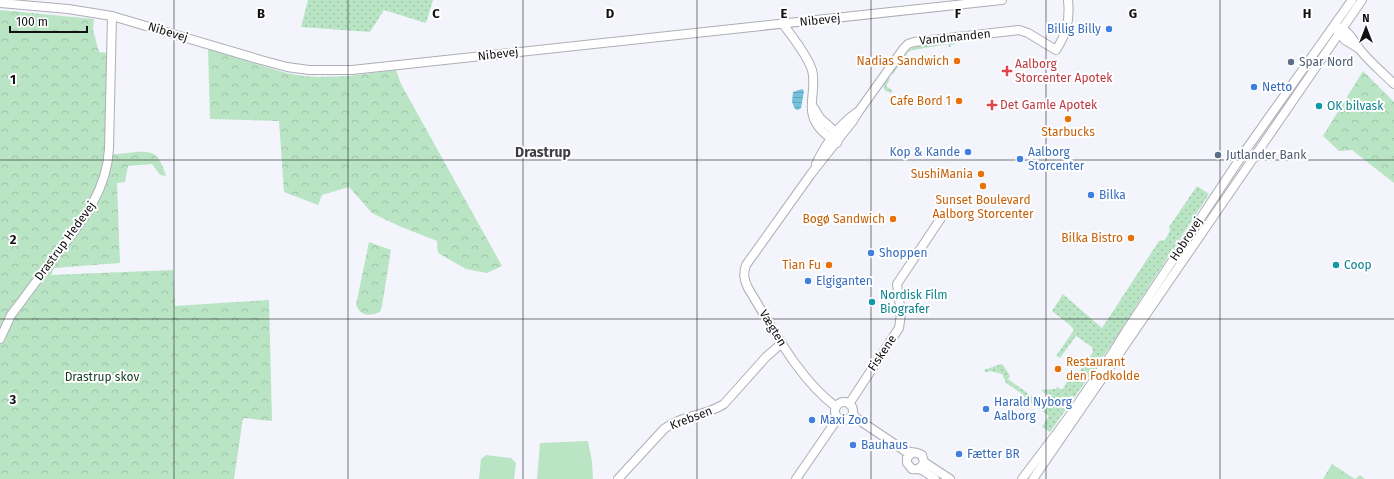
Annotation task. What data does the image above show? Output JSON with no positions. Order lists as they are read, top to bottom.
{
  "streets": {
    "street": [
      "Nibevej",
      "Vandmanden",
      "Hobrovej",
      "Drastrup Hedevej",
      "Vægten",
      "Fiskene",
      "Krebsen"
    ]
  },
  "crossings": [
    ["Nibevej", "Drastrup Hedevej"],
    ["Vandmanden", "Vægten"],
    ["Vægten", "Fiskene"],
    ["Vægten", "Krebsen"]
  ],
  "districts": ["Drastrup"],
  "parks": ["Drastrup skov"],
  "places": {
    "other": [
      "Billig Billy",
      "Nadias Sandwich",
      "Spar Nord",
      "Netto",
      "Cafe Bord 1",
      "OK bilvask",
      "Starbucks",
      "Kop & Kande",
      "Jutlander Bank",
      "Aalborg Storcenter",
      "SushiMania",
      "Sunset Boulevard Aalborg Storcenter",
      "Bilka",
      "Bogø Sandwich",
      "Bilka Bistro",
      "Shoppen",
      "Tian Fu",
      "Coop",
      "Elgiganten",
      "Nordisk Film Biografer",
      "Restaurant den Fodkolde",
      "Harald Nyborg Aalborg",
      "Maxi Zoo",
      "Bauhaus",
      "Fætter BR"
    ],
    "health": ["Aalborg Storcenter Apotek", "Det Gamle Apotek"]
  },
  "scale_bar": "100 m",
  "north": "top",
  "grid": {
    "columns": [
      "B",
      "C",
      "D",
      "E",
      "F",
      "G",
      "H"
    ],
    "rows": ["1", "2", "3"]
  }
}
